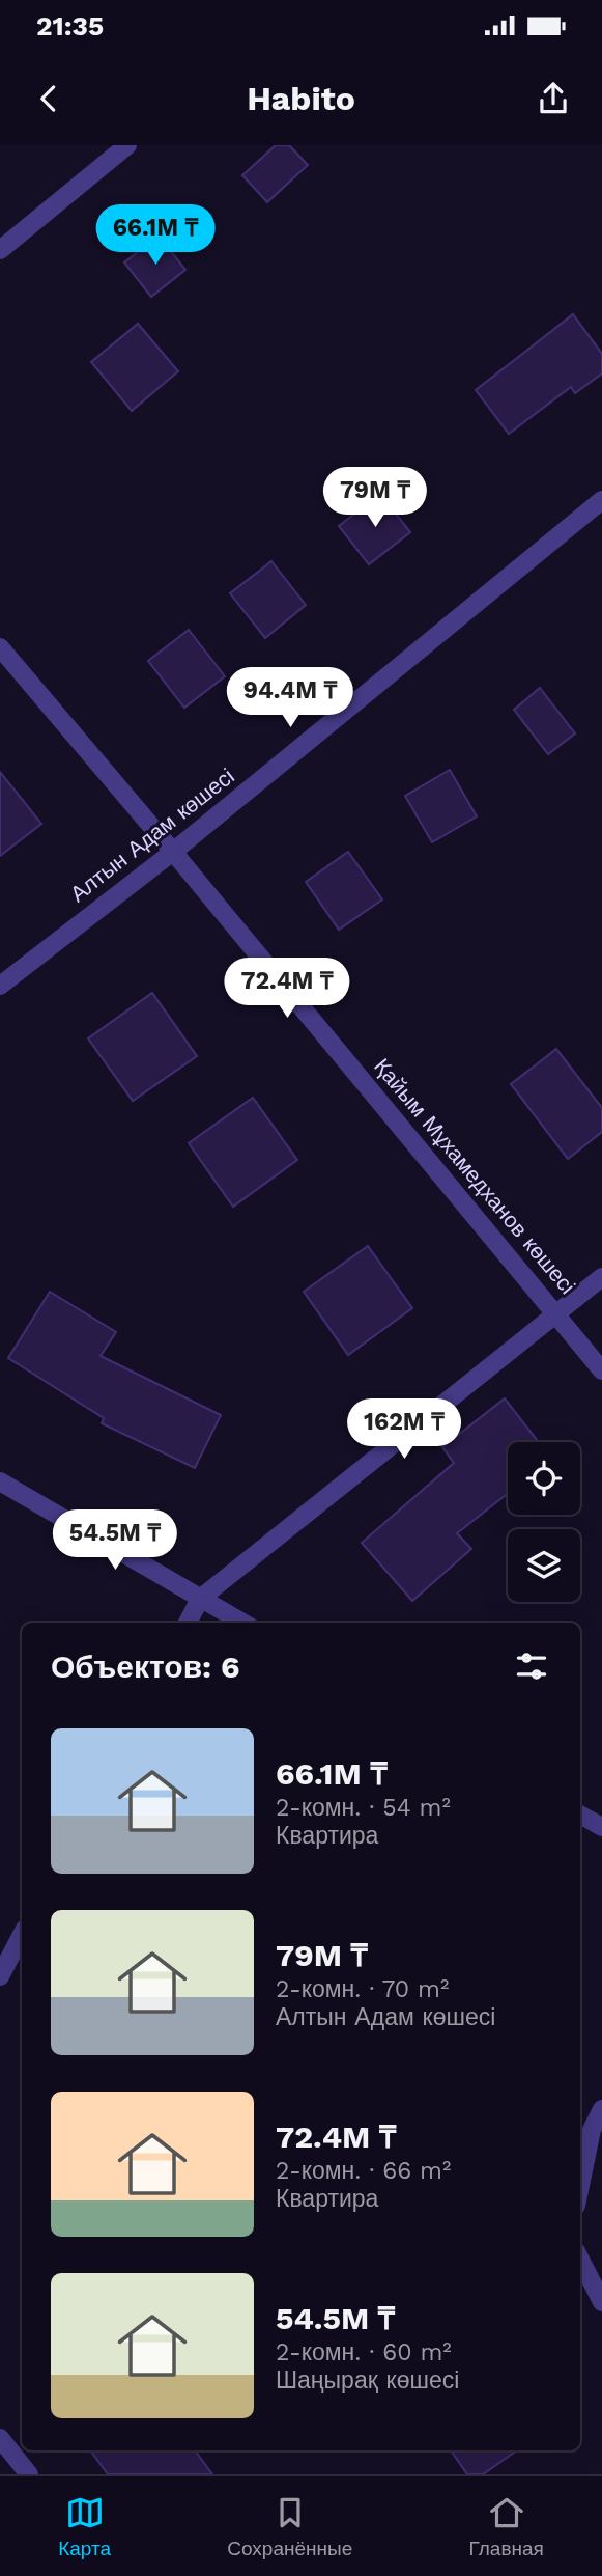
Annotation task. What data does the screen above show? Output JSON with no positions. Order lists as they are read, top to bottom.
{
  "streets": {
    "street": ["Алтын Адам көшесі", "Қайым Мұхамедханов көшесі"]
  },
  "crossings": [
    ["Алтын Адам көшесі", "Қайым Мұхамедханов көшесі"]
  ],
  "page": {
    "status": "21:35",
    "header": "Habito",
    "price": [
      "66.1M ₸",
      "79M ₸",
      "94.4M ₸",
      "72.4M ₸",
      "162M ₸",
      "54.5M ₸"
    ],
    "heading": "Объектов: 6",
    "list": [
      {
        "name": "66.1M ₸",
        "note": "2-комн. · 54 m² · Квартира"
      },
      {
        "name": "79M ₸",
        "note": "2-комн. · 70 m² · Алтын Адам көшесі"
      },
      {
        "name": "72.4M ₸",
        "note": "2-комн. · 66 m² · Квартира"
      },
      {
        "name": "54.5M ₸",
        "note": "2-комн. · 60 m² · Шаңырақ көшесі"
      }
    ],
    "tabs": ["Карта", "Сохранённые", "Главная"]
  }
}
